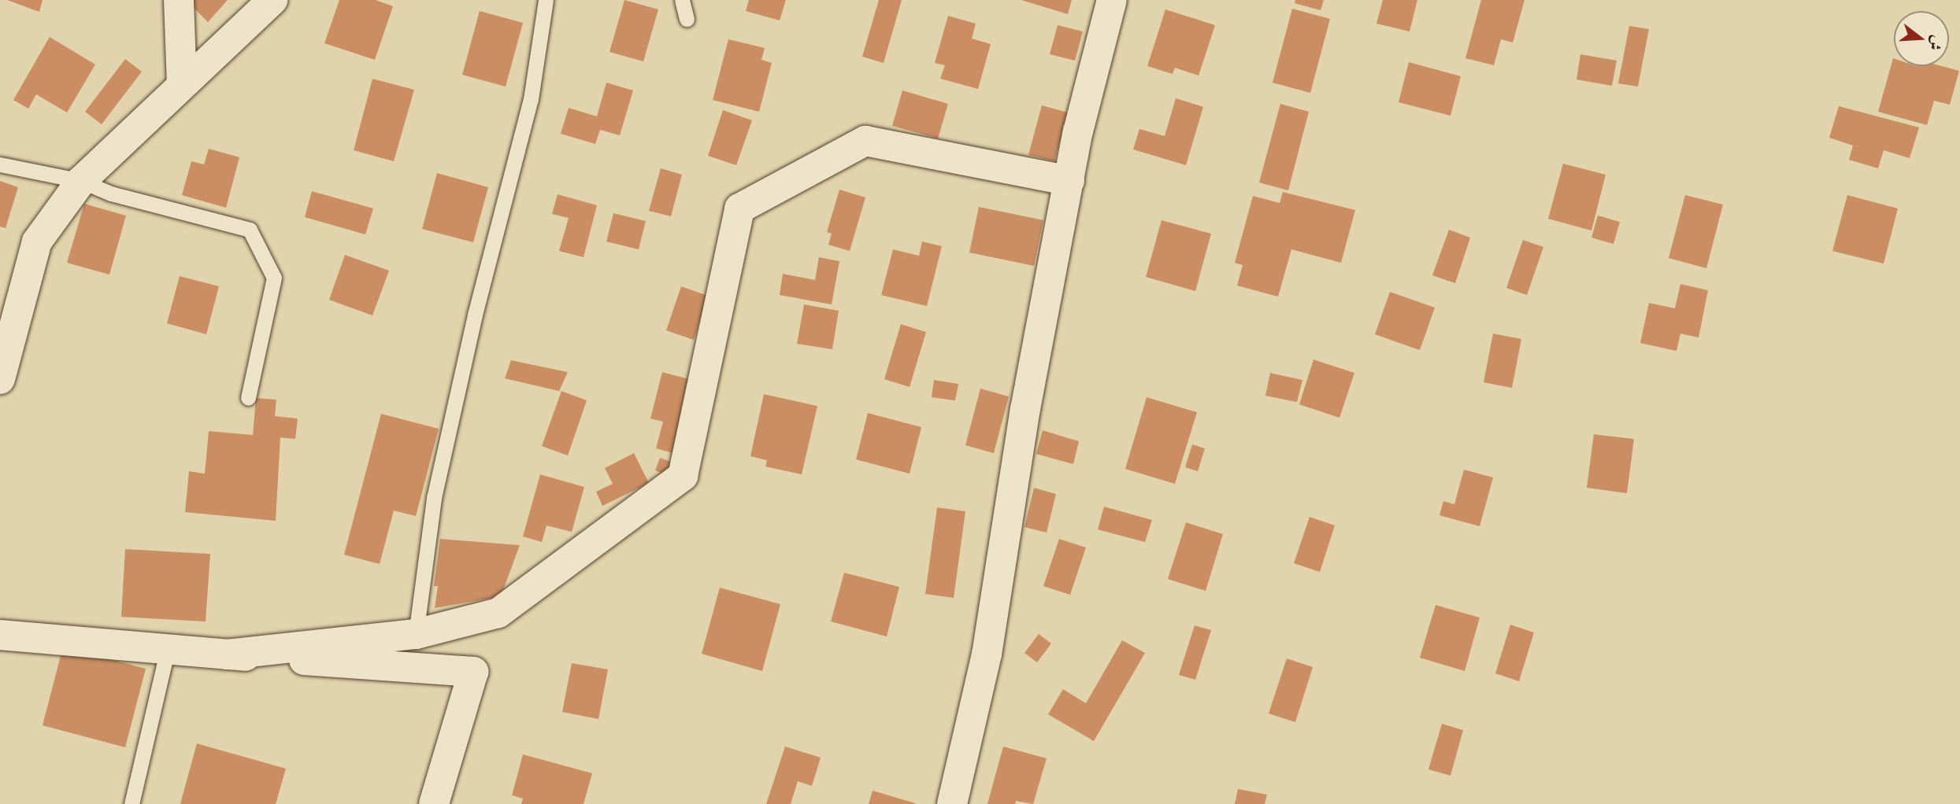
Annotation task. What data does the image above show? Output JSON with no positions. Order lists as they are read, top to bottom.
{
  "north": "right"
}
